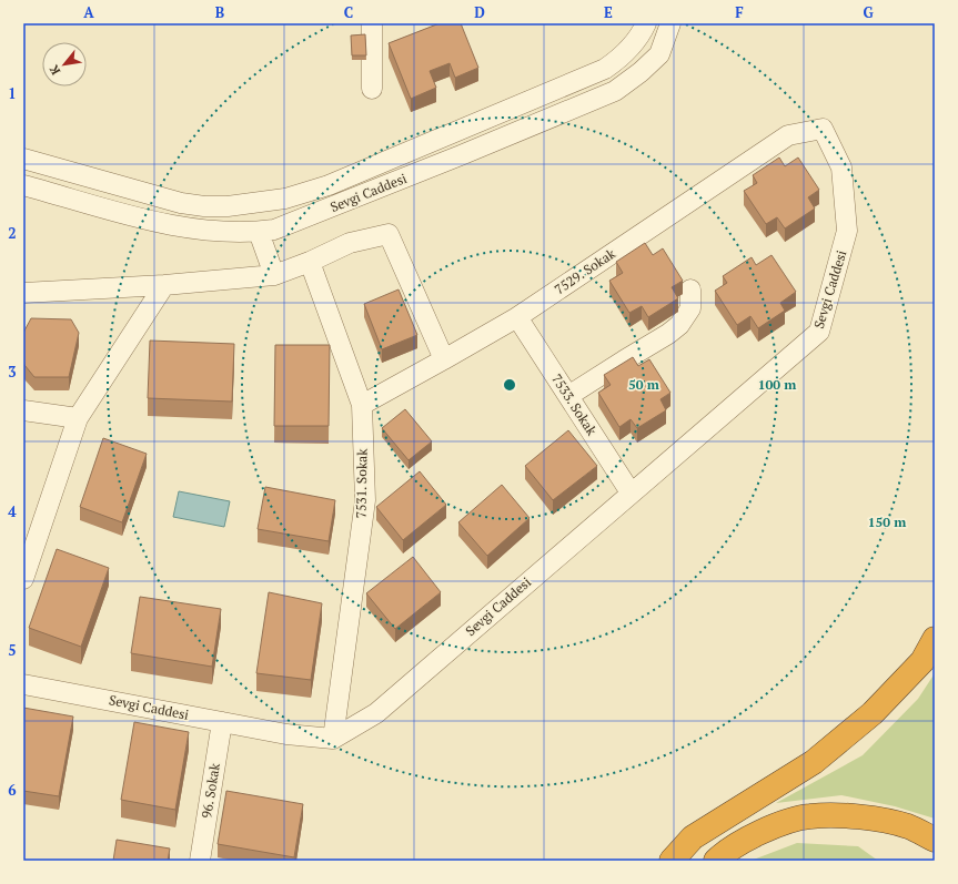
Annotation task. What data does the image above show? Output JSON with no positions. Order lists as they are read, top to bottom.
{
  "streets": {
    "street": [
      "Sevgi Caddesi",
      "7529. Sokak",
      "7533. Sokak",
      "7531. Sokak",
      "96. Sokak"
    ]
  },
  "crossings": [
    ["Sevgi Caddesi", "7529. Sokak"],
    ["Sevgi Caddesi", "7533. Sokak"],
    ["Sevgi Caddesi", "7531. Sokak"],
    ["Sevgi Caddesi", "96. Sokak"],
    ["7529. Sokak", "7533. Sokak"],
    ["7529. Sokak", "7531. Sokak"]
  ],
  "north": "bottom left",
  "grid": {
    "columns": [
      "A",
      "B",
      "C",
      "D",
      "E",
      "F",
      "G"
    ],
    "rows": [
      "1",
      "2",
      "3",
      "4",
      "5",
      "6"
    ]
  },
  "rings": ["50 m", "100 m", "150 m"]
}
